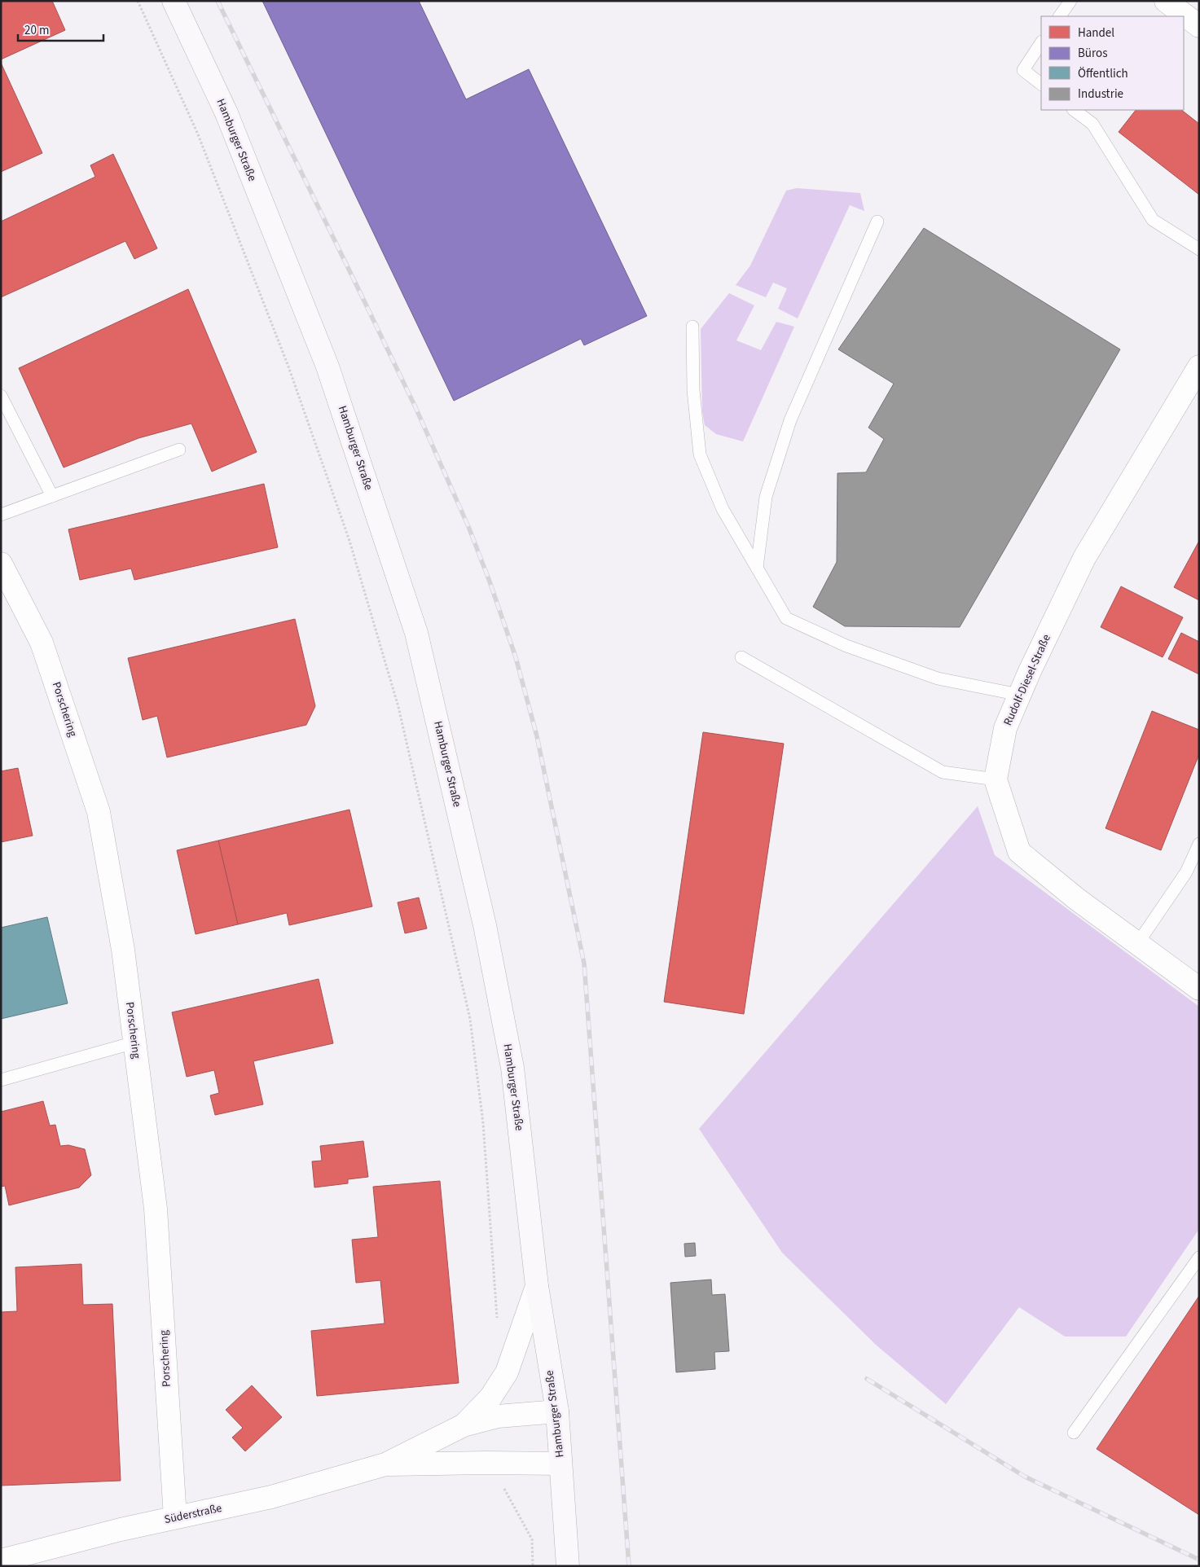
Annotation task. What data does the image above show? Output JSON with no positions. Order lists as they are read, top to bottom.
{
  "streets": {
    "main road": ["Hamburger Straße"],
    "street": ["Rudolf-Diesel-Straße", "Porschering", "Süderstraße"]
  },
  "crossings": [
    ["Hamburger Straße", "Süderstraße"],
    ["Porschering", "Süderstraße"]
  ],
  "legend": [
    "Handel",
    "Büros",
    "Öffentlich",
    "Industrie"
  ],
  "scale_bar": "20 m"
}
